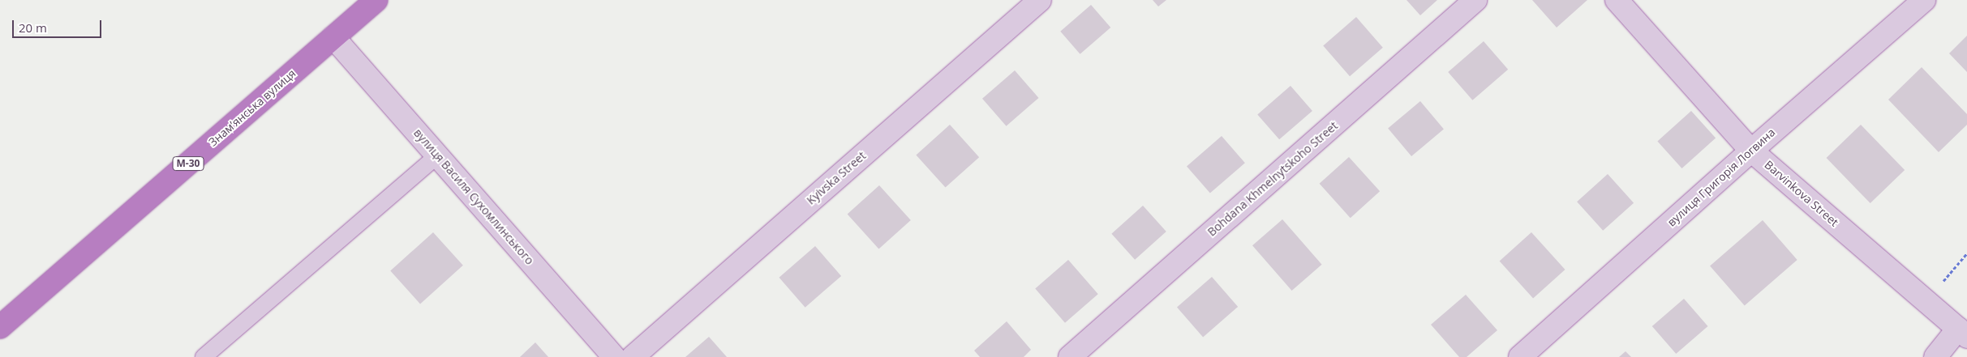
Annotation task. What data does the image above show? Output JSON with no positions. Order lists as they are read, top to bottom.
{
  "streets": {
    "highway": ["Знамʼянська вулиця", "М-30"],
    "street": [
      "вулиця Григорія Логвина",
      "Kyivska Street",
      "Bohdana Khmelnytskoho Street",
      "Barvinkova Street",
      "вулиця Василя Сухомлинського"
    ]
  },
  "crossings": [
    ["Знамʼянська вулиця", "вулиця Василя Сухомлинського"],
    ["вулиця Григорія Логвина", "Barvinkova Street"]
  ],
  "scale_bar": "20 m"
}
